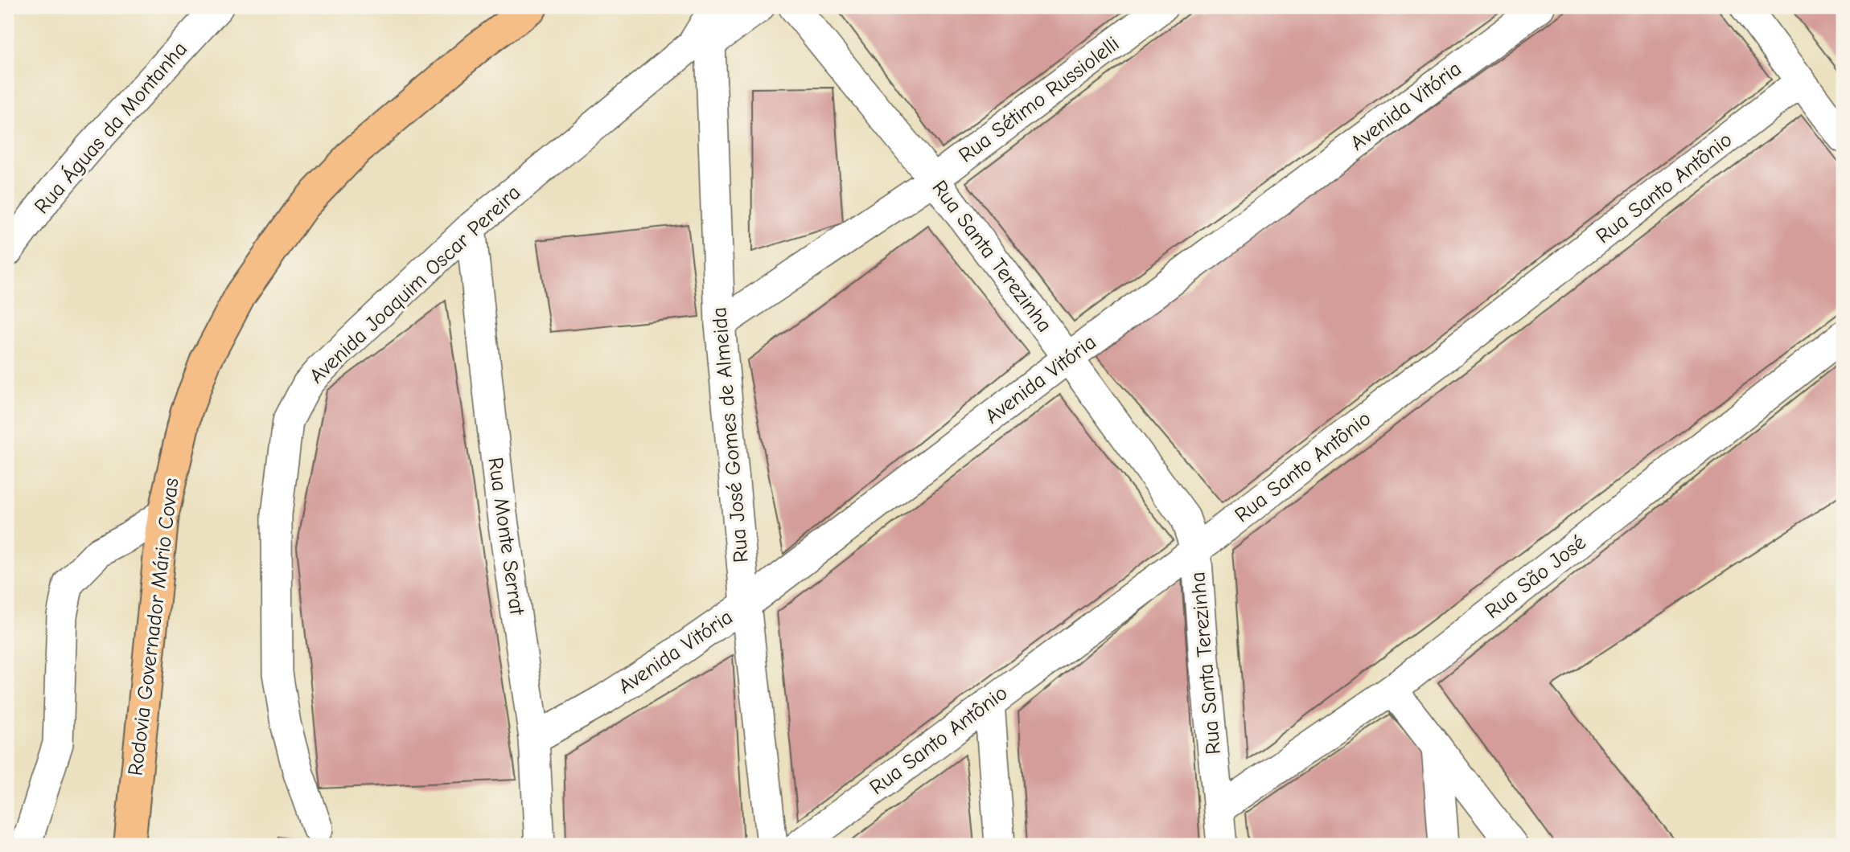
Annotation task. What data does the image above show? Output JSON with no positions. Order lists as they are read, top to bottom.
{
  "streets": {
    "highway": ["Rodovia Governador Mário Covas"],
    "street": [
      "Rua Sétimo Russiolelli",
      "Avenida Vitória",
      "Rua Águas da Montanha",
      "Rua Santo Antônio",
      "Rua Santa Terezinha",
      "Avenida Joaquim Oscar Pereira",
      "Rua José Gomes de Almeida",
      "Rua Monte Serrat",
      "Rua São José"
    ]
  },
  "crossings": [
    ["Rua Sétimo Russiolelli", "Rua Santa Terezinha"],
    ["Rua Sétimo Russiolelli", "Rua José Gomes de Almeida"],
    ["Avenida Vitória", "Rua Santa Terezinha"],
    ["Avenida Vitória", "Rua José Gomes de Almeida"],
    ["Avenida Vitória", "Rua Monte Serrat"],
    ["Rua Santo Antônio", "Rua Santa Terezinha"],
    ["Rua Santa Terezinha", "Rua São José"],
    ["Avenida Joaquim Oscar Pereira", "Rua José Gomes de Almeida"],
    ["Avenida Joaquim Oscar Pereira", "Rua Monte Serrat"]
  ]
}
